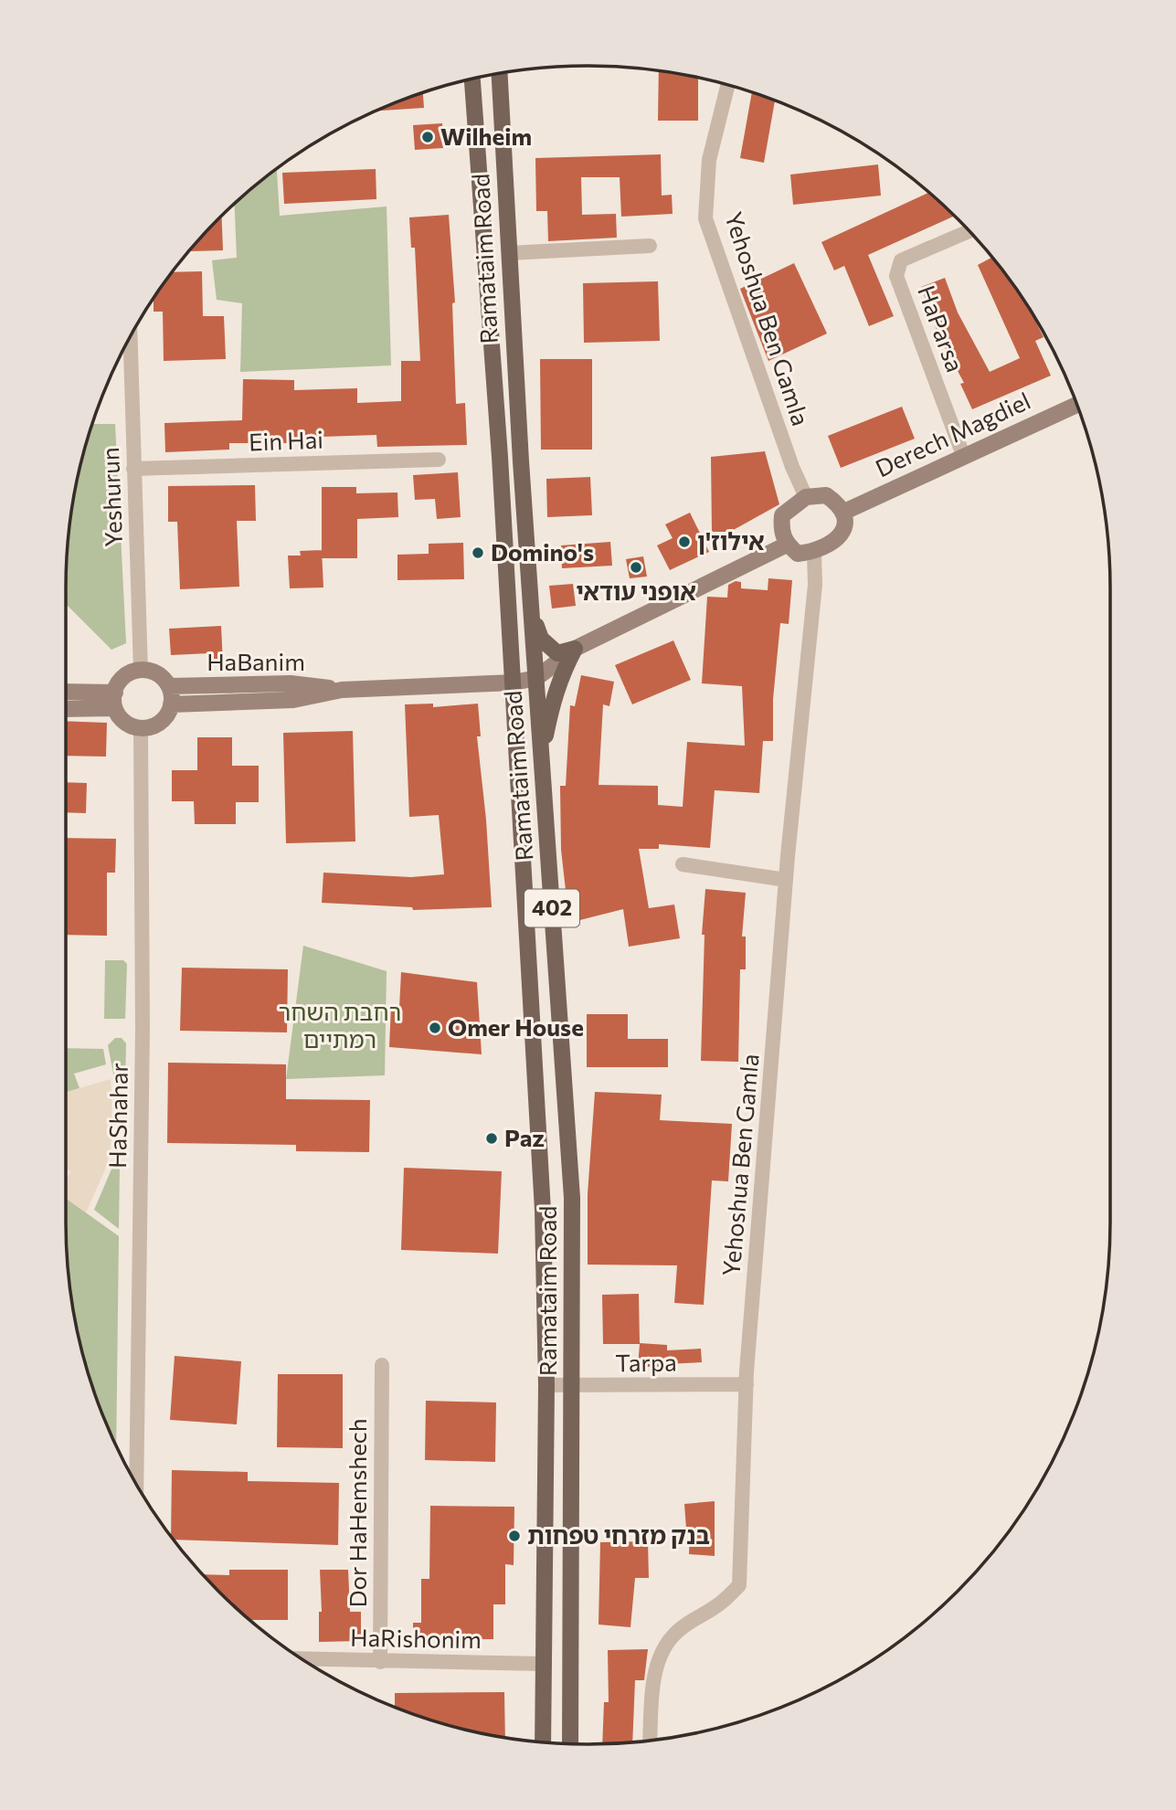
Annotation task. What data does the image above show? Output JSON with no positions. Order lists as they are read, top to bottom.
{
  "streets": {
    "main road": ["Ramataim Road", "402"],
    "street": [
      "Yehoshua Ben Gamla",
      "HaParsa",
      "Derech Magdiel",
      "Ein Hai",
      "Yeshurun",
      "HaBanim",
      "HaShahar",
      "Tarpa",
      "Dor HaHemshech",
      "HaRishonim"
    ]
  },
  "crossings": [
    ["Ramataim Road", "HaBanim"],
    ["Ramataim Road", "Tarpa"],
    ["Ramataim Road", "HaRishonim"],
    ["Yehoshua Ben Gamla", "Derech Magdiel"],
    ["Yehoshua Ben Gamla", "Tarpa"],
    ["HaParsa", "Derech Magdiel"],
    ["Ein Hai", "Yeshurun"],
    ["Yeshurun", "HaBanim"],
    ["Yeshurun", "HaShahar"],
    ["HaBanim", "HaShahar"],
    ["Dor HaHemshech", "HaRishonim"]
  ],
  "parks": ["רחבת השחר רמתיים"],
  "places": [
    "Wilheim",
    "אילוז'ן",
    "Domino's",
    "אופני עודאי",
    "Omer House",
    "Paz",
    "בנק מזרחי טפחות"
  ]
}
